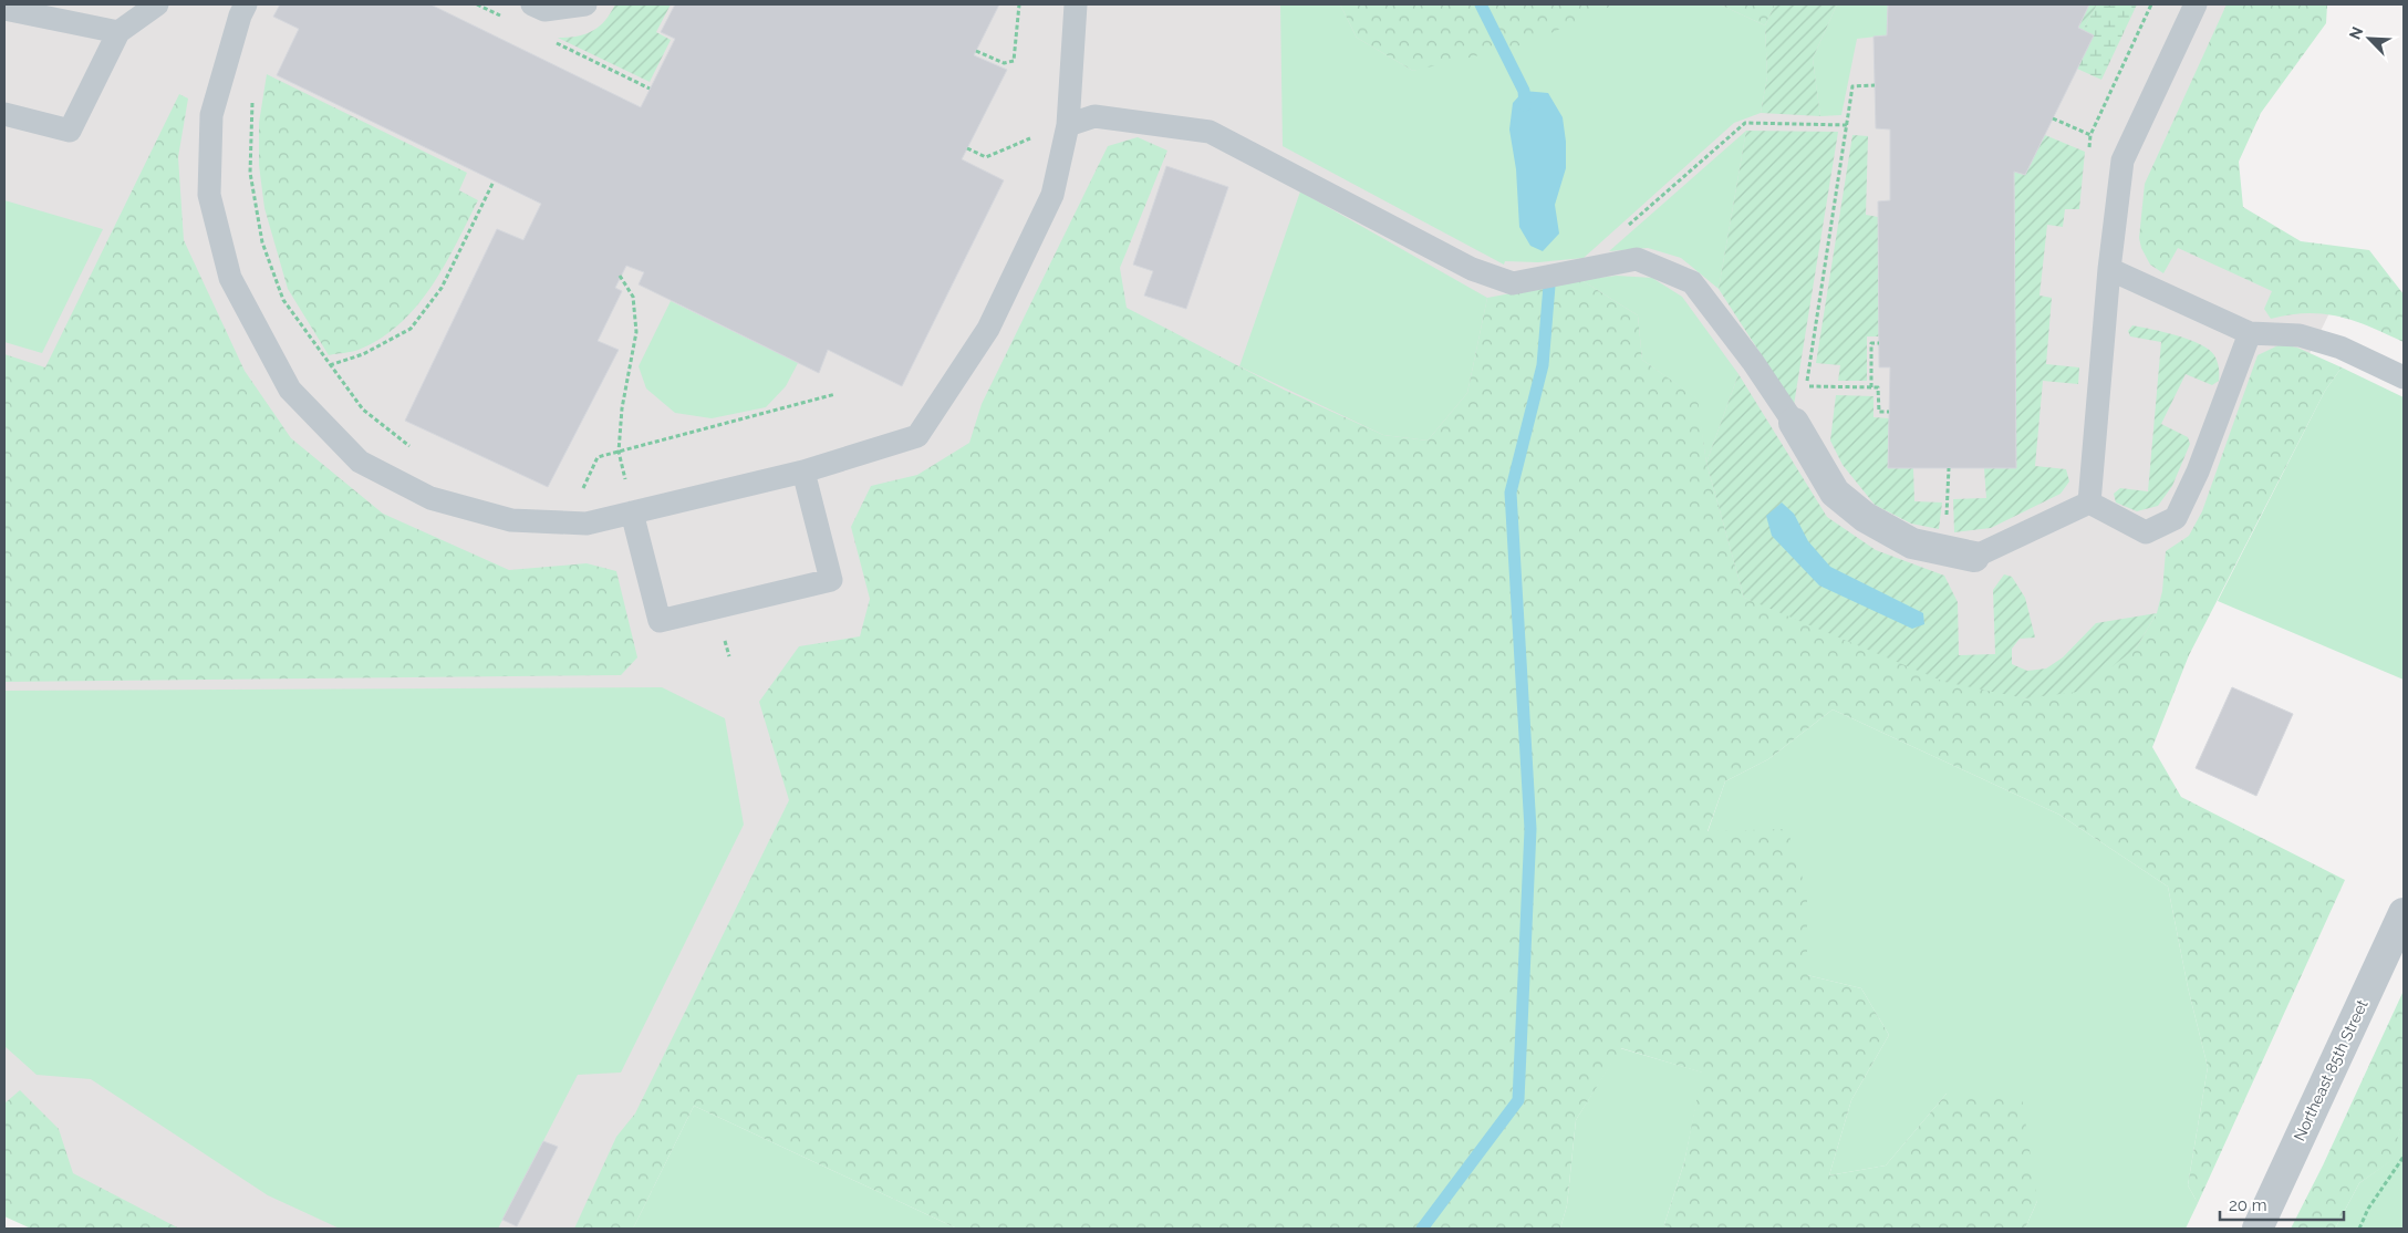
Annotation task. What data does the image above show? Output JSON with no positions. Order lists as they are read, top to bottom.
{
  "streets": {
    "street": ["Northeast 85th Street"]
  },
  "scale_bar": "20 m",
  "north": "top left"
}
